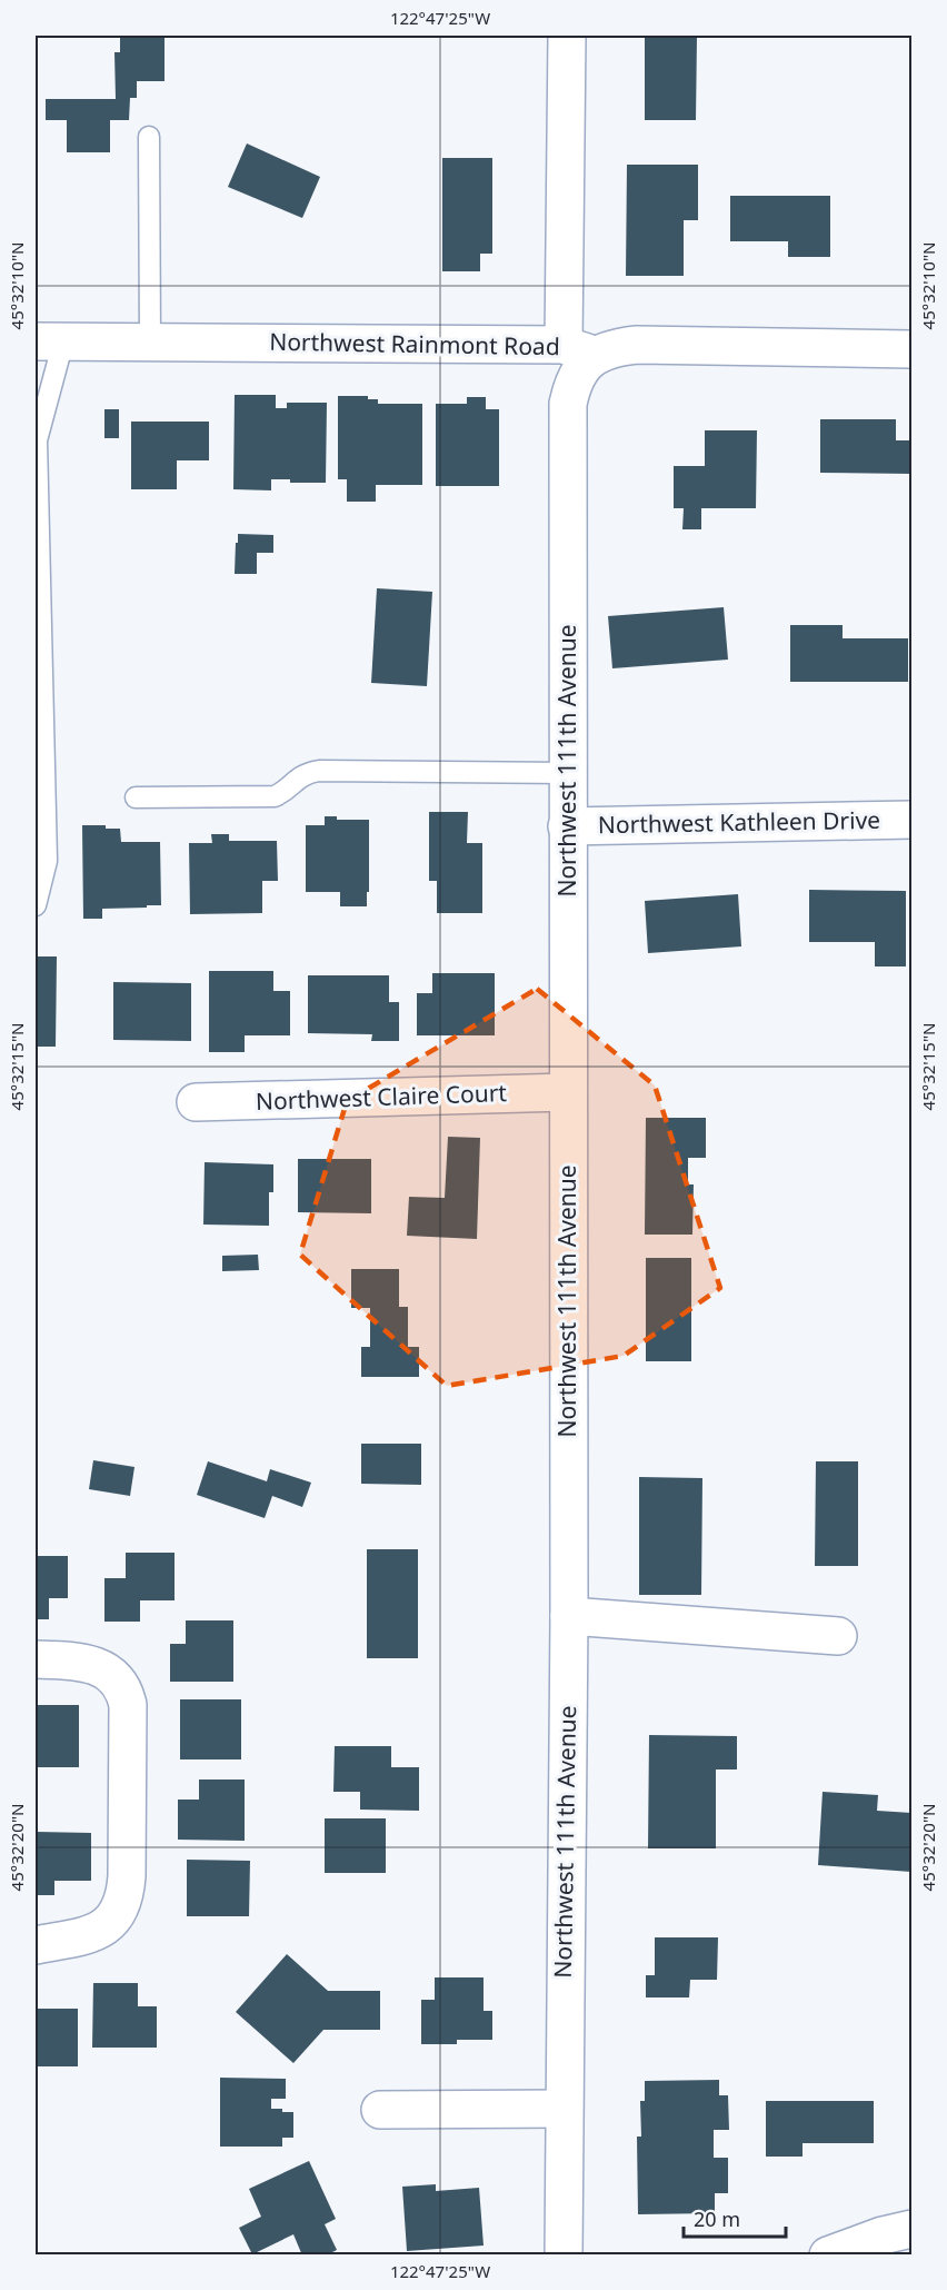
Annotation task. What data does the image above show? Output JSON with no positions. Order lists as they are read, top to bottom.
{
  "streets": {
    "street": [
      "Northwest Rainmont Road",
      "Northwest 111th Avenue",
      "Northwest Kathleen Drive",
      "Northwest Claire Court"
    ]
  },
  "crossings": [
    ["Northwest Rainmont Road", "Northwest 111th Avenue"],
    ["Northwest 111th Avenue", "Northwest Kathleen Drive"],
    ["Northwest 111th Avenue", "Northwest Claire Court"]
  ],
  "scale_bar": "20 m",
  "coordinates": [
    "122°47'25\"W",
    "45°32'10\"N",
    "45°32'15\"N",
    "45°32'20\"N"
  ]
}
